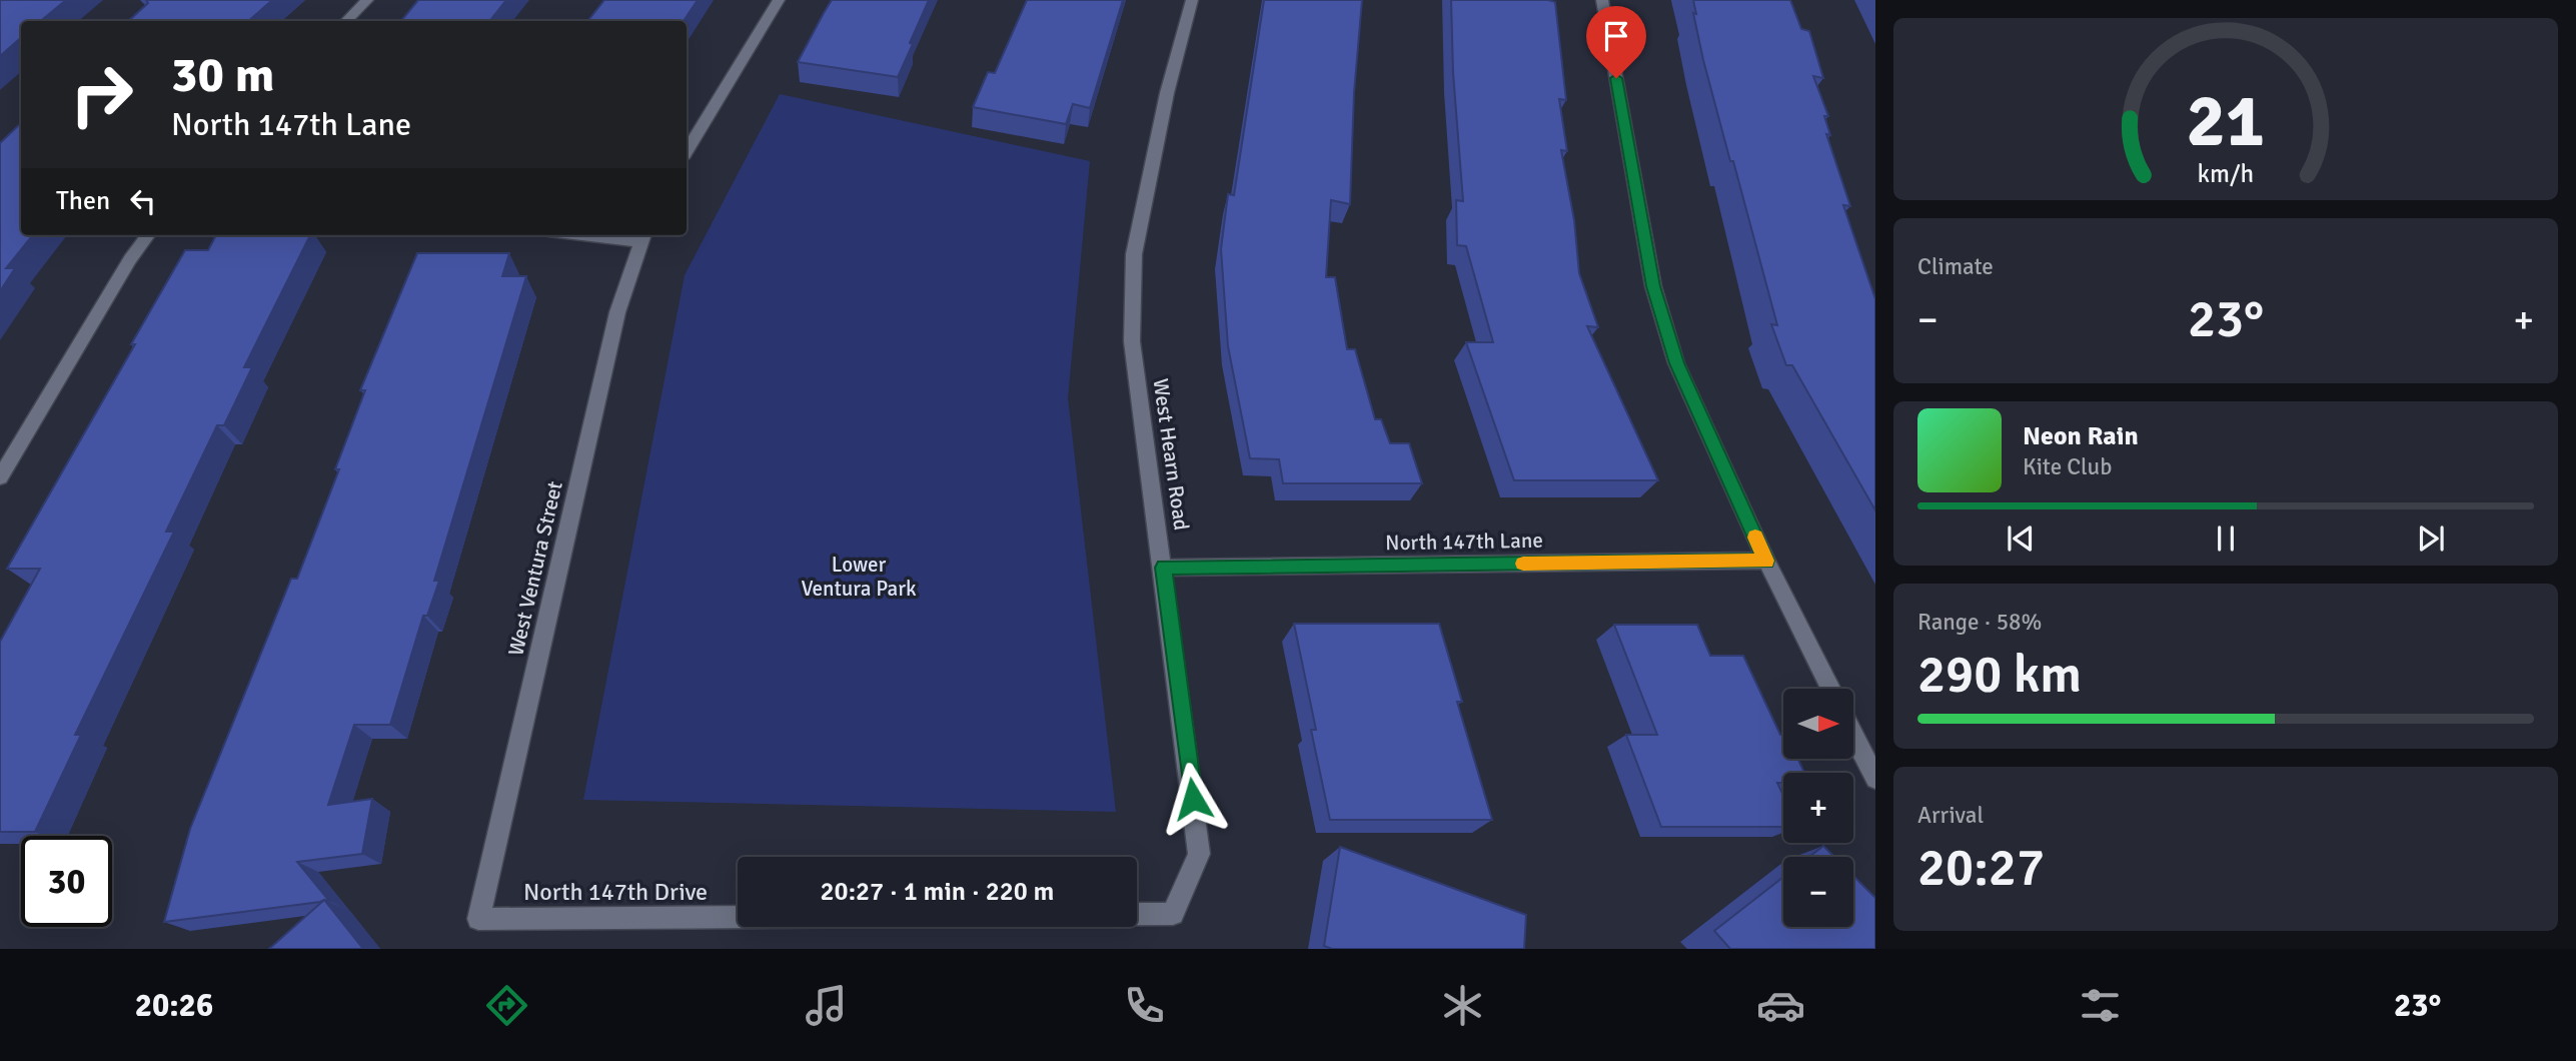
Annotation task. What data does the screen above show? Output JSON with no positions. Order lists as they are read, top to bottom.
{
  "streets": {
    "street": [
      "West Hearn Road",
      "North 147th Lane",
      "West Ventura Street",
      "North 147th Drive"
    ]
  },
  "crossings": [
    ["West Hearn Road", "North 147th Lane"],
    ["West Hearn Road", "North 147th Drive"],
    ["West Ventura Street", "North 147th Drive"]
  ],
  "parks": ["Lower Ventura Park"],
  "north": "right",
  "page": {
    "turn": ["30 m", "North 147th Lane"],
    "then": "Then",
    "tile": [
      "Climate",
      ["Range · 58%", "290 km"],
      ["Arrival", "20:27"]
    ],
    "heat": ["−", "23°", "+"],
    "song": ["Neon Rain", "Kite Club"],
    "map_buttons": ["+", "−"],
    "limit": "30",
    "trip": "20:27 · 1 min · 220 m",
    "tabs": ["20:26", "23°"],
    "gauge": ["21", "km/h"]
  }
}
